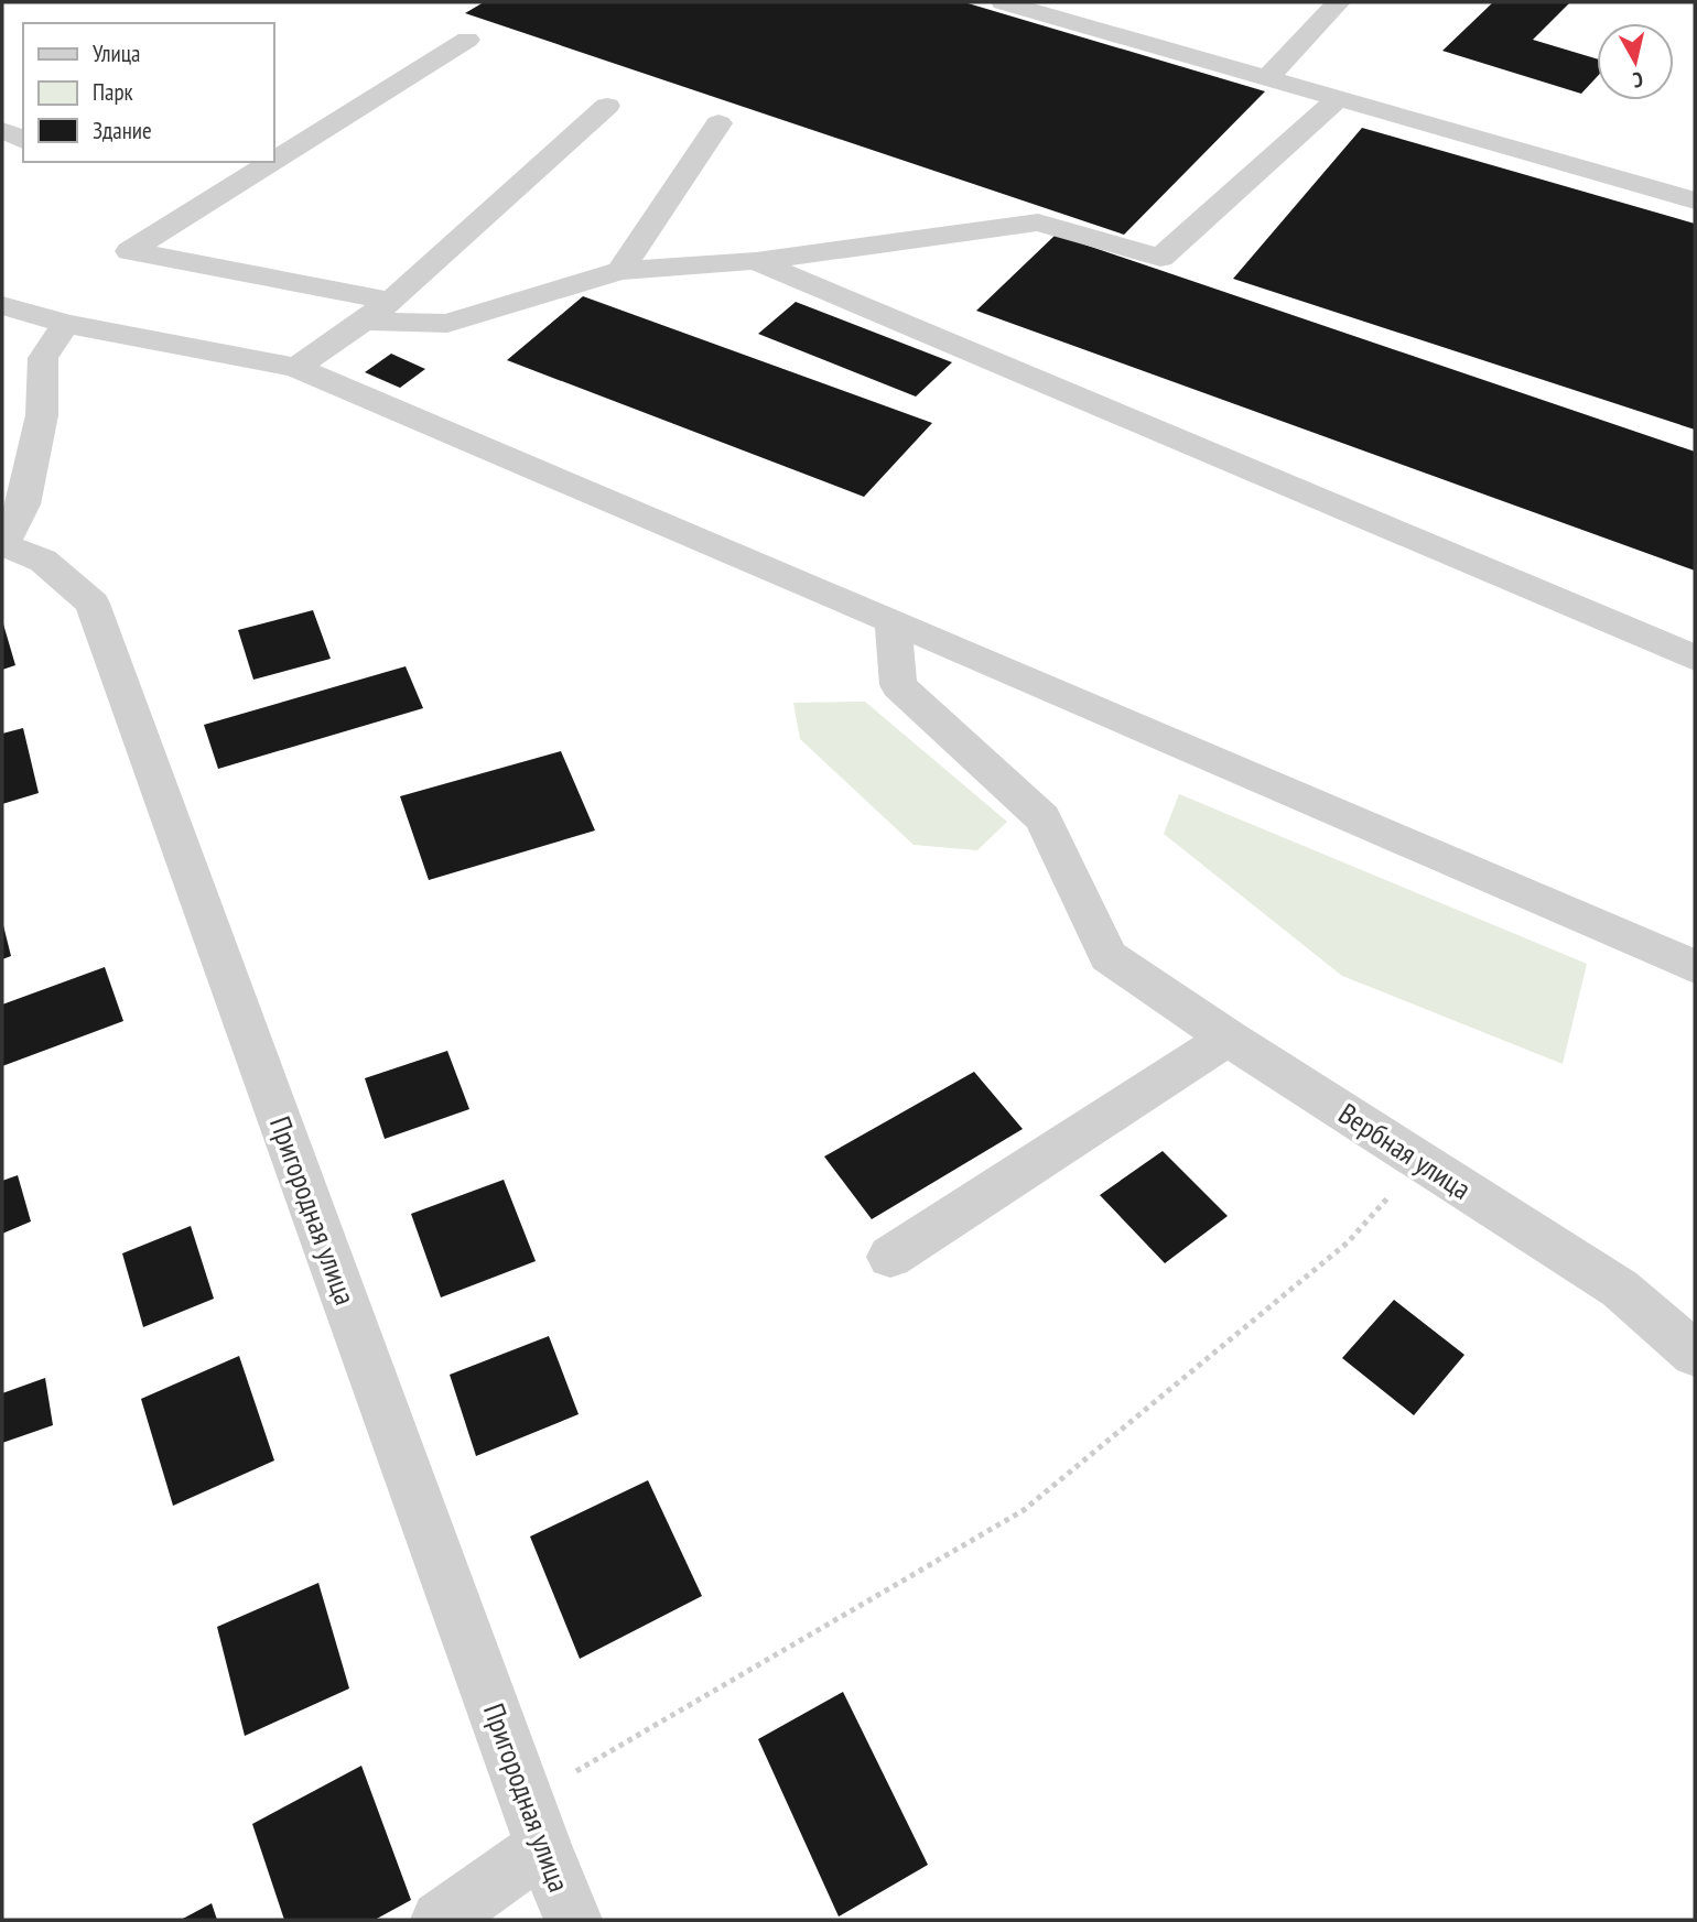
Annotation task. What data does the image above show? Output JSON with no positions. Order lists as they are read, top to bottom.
{
  "streets": {
    "street": ["Вербная улица", "Пригородная улица"]
  },
  "legend": ["Улица", "Парк", "Здание"],
  "north": "bottom"
}
